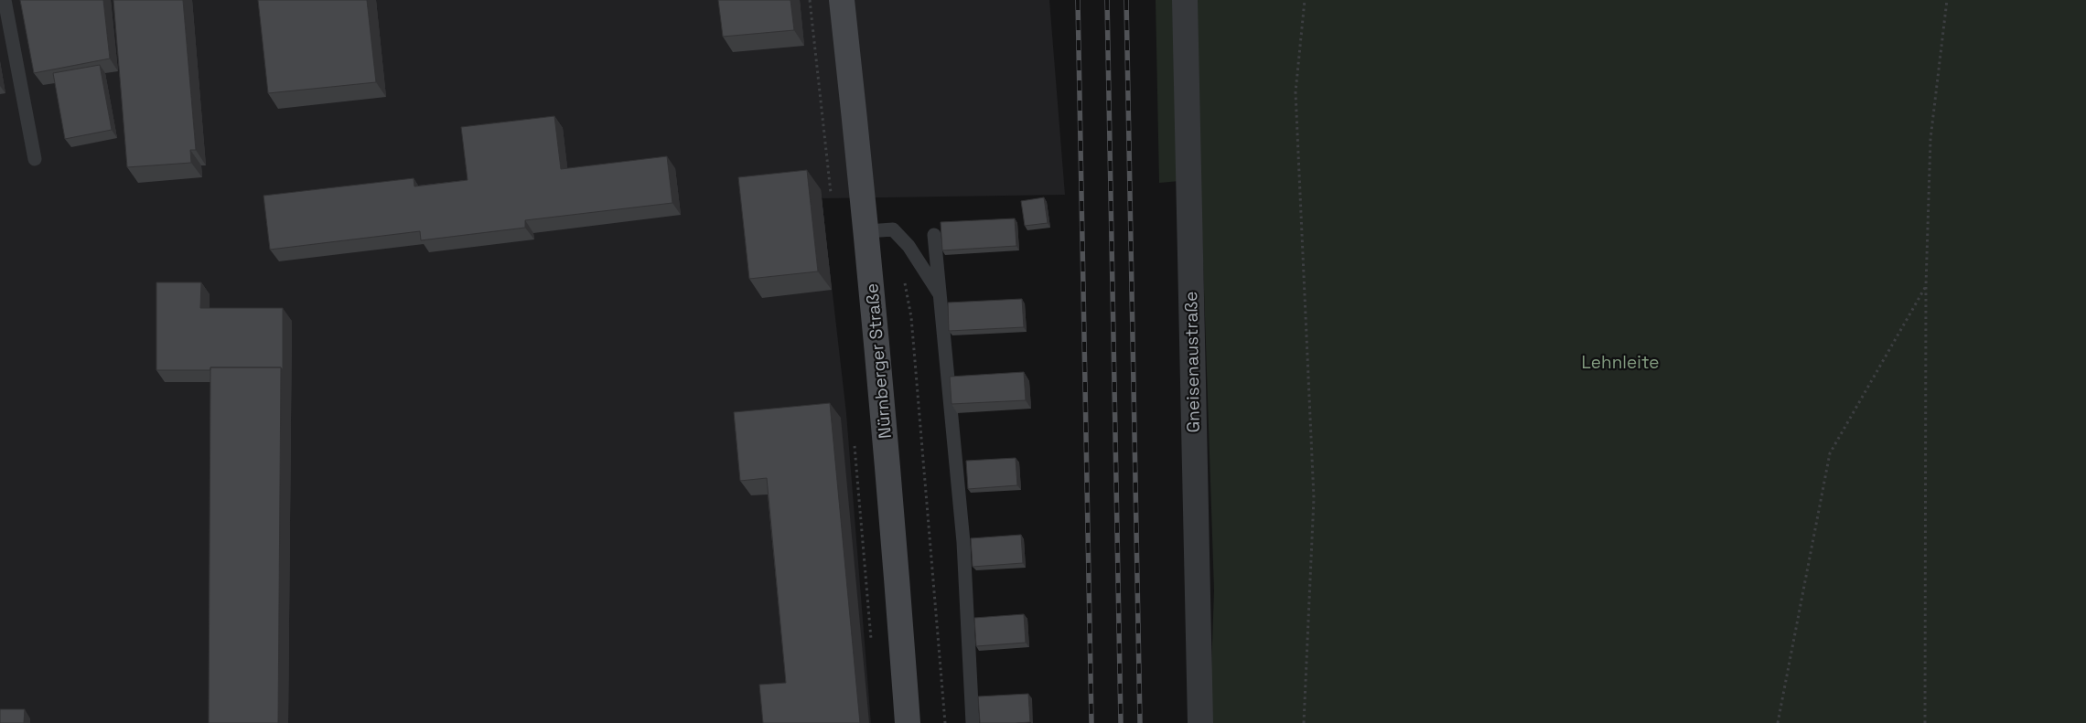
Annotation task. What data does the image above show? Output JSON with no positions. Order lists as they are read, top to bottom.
{
  "streets": {
    "street": ["Nürnberger Straße", "Gneisenaustraße"]
  },
  "parks": ["Lehnleite"]
}
